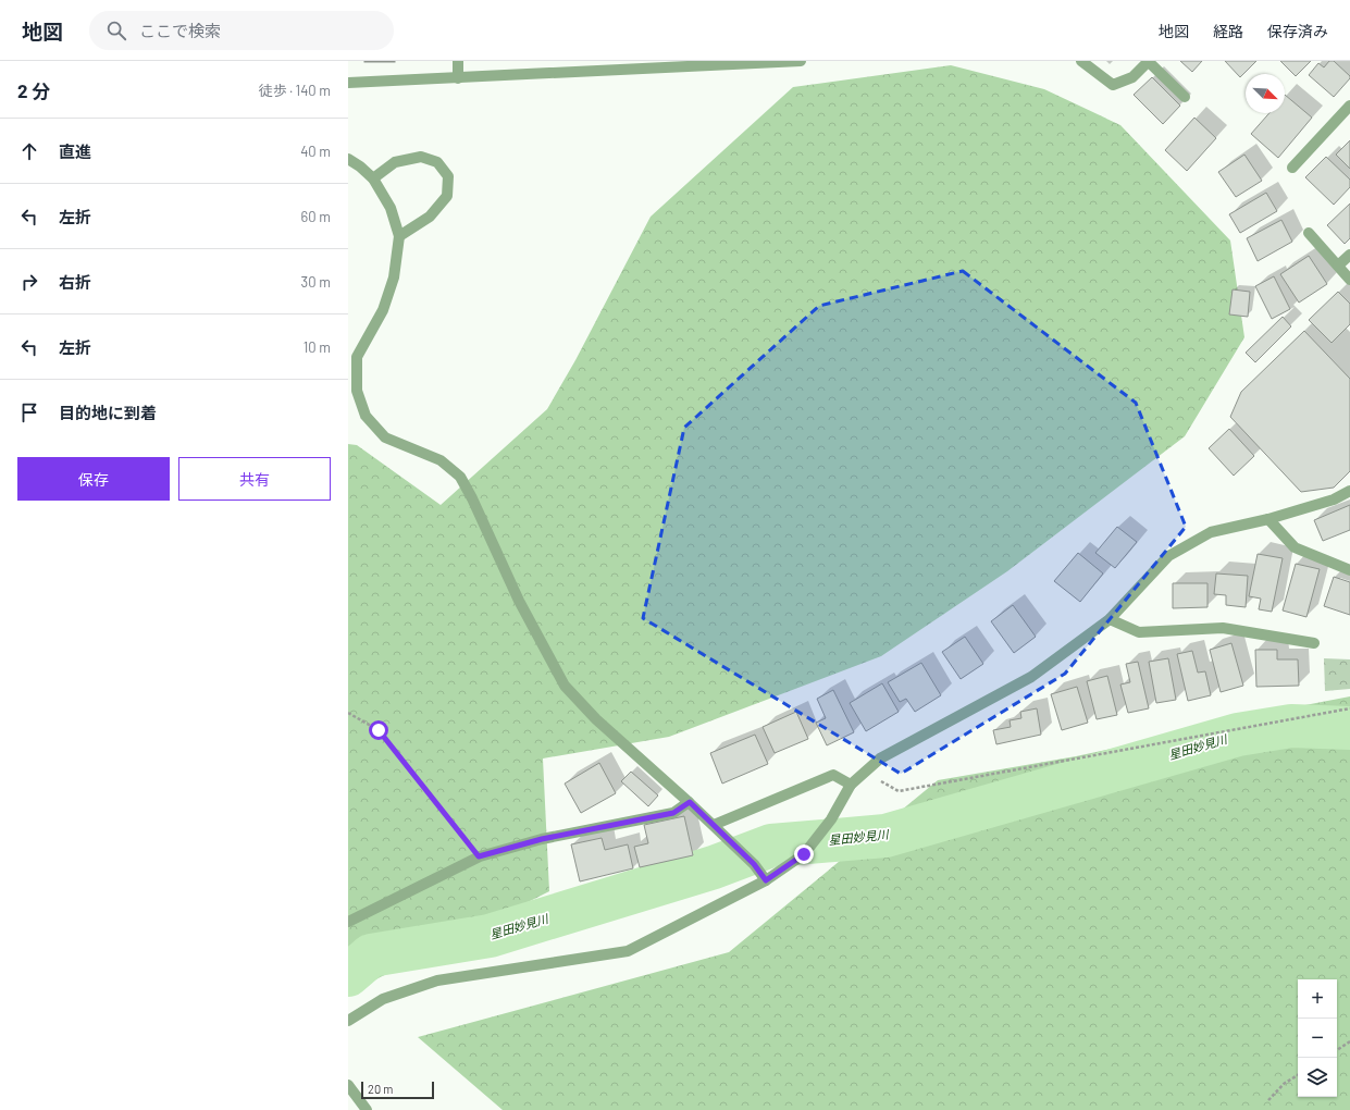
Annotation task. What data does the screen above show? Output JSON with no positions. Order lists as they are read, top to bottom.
{
  "water": ["星田妙見川"],
  "scale_bar": "20 m",
  "north": "bottom right",
  "page": {
    "header": "地図",
    "search": "ここで検索",
    "nav": ["地図", "経路", "保存済み"],
    "heading": ["2 分", "徒歩 · 140 m"],
    "list": [
      ["直進", "40 m"],
      ["左折", "60 m"],
      ["右折", "30 m"],
      ["左折", "10 m"],
      "目的地に到着"
    ],
    "buttons": ["保存", "共有"],
    "map_buttons": ["+", "−"],
    "scale": "20 m"
  }
}
